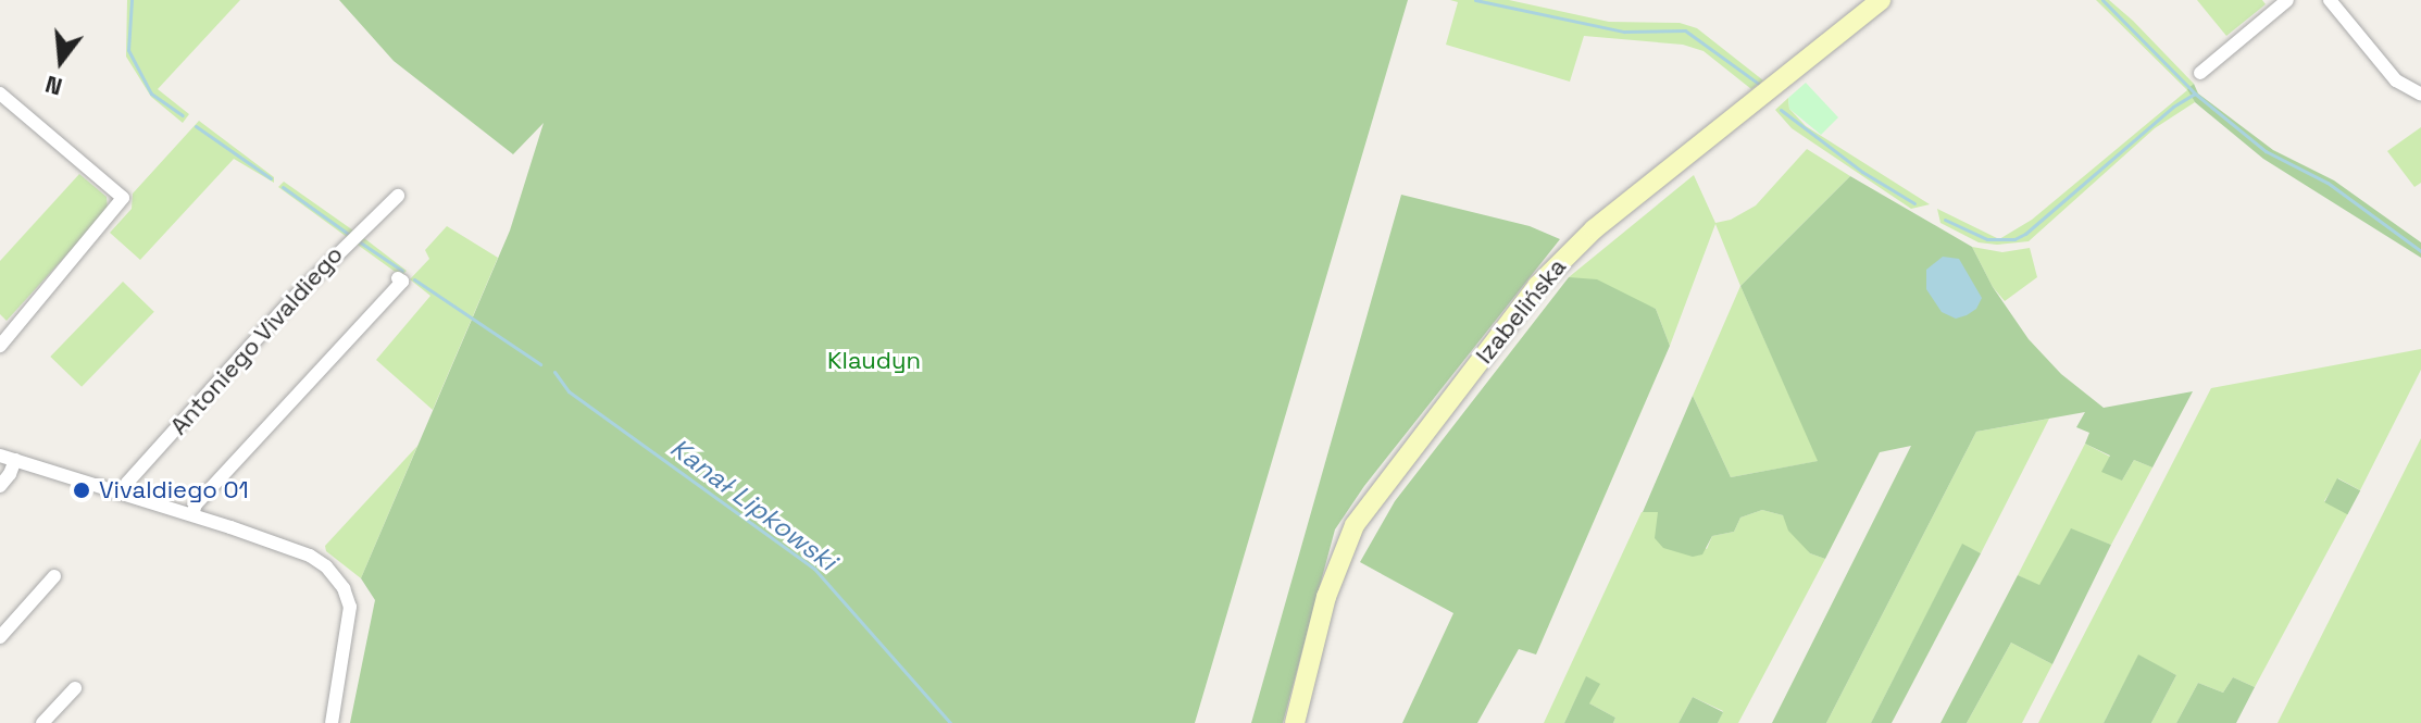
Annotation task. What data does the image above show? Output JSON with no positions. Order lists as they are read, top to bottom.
{
  "streets": {
    "street": ["Izabelińska", "Antoniego Vivaldiego"]
  },
  "water": ["Kanał Lipkowski"],
  "parks": ["Klaudyn"],
  "places": ["Vivaldiego 01"],
  "north": "bottom"
}
